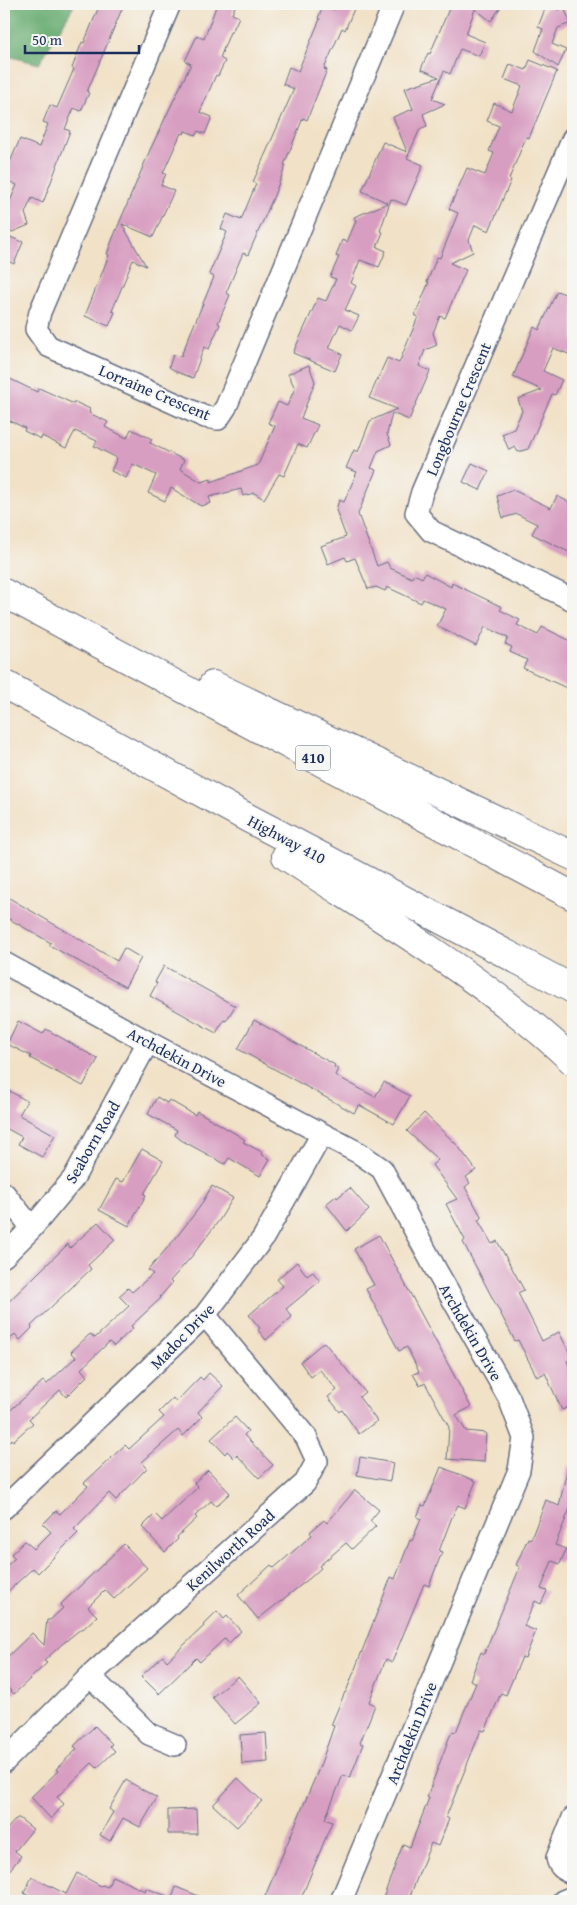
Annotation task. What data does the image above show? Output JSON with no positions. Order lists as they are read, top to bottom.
{
  "streets": {
    "highway": ["410", "Highway 410"],
    "street": [
      "Lorraine Crescent",
      "Longbourne Crescent",
      "Archdekin Drive",
      "Seaborn Road",
      "Madoc Drive",
      "Kenilworth Road"
    ]
  },
  "crossings": [
    ["Archdekin Drive", "Seaborn Road"],
    ["Archdekin Drive", "Madoc Drive"],
    ["Madoc Drive", "Kenilworth Road"]
  ],
  "scale_bar": "50 m"
}
